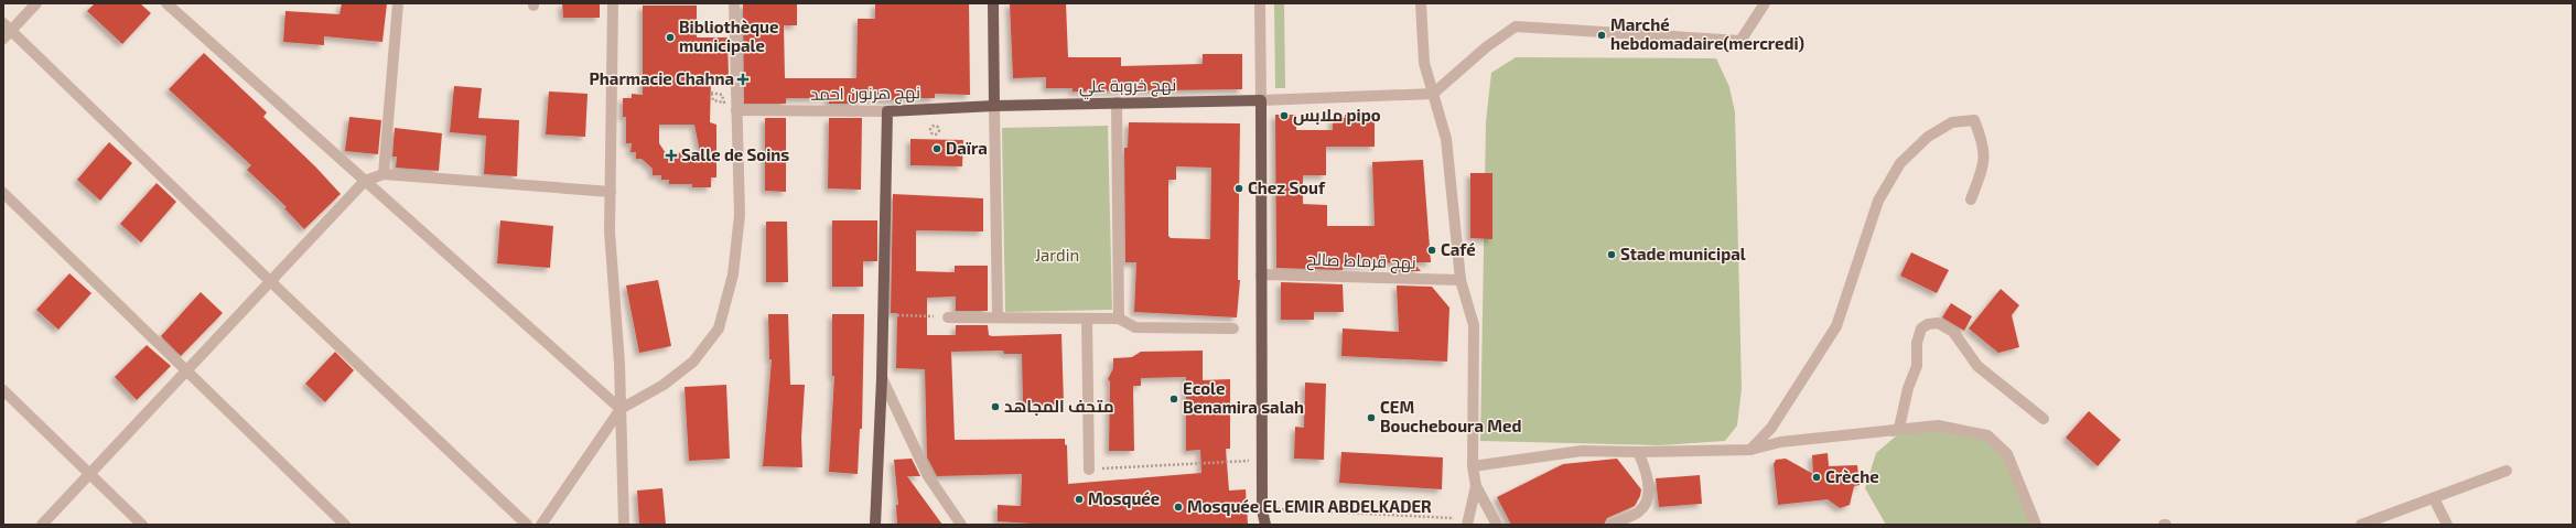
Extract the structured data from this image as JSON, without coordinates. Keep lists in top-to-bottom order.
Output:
{
  "streets": {
    "main road": ["نهج خروبة علي", "نهج هرنون احمد"],
    "street": ["نهج قرماط صالح"]
  },
  "crossings": [
    ["نهج خروبة علي", "نهج هرنون احمد"]
  ],
  "parks": ["Jardin"],
  "places": {
    "other": [
      "Marché hebdomadaire(mercredi)",
      "Bibliothèque municipale",
      "ملابس pipo",
      "Daïra",
      "Chez Souf",
      "Café",
      "Stade municipal",
      "Ecole Benamira salah",
      "متحف المجاهد",
      "CEM Boucheboura Med",
      "Crèche",
      "Mosquée",
      "Mosquée EL EMIR ABDELKADER"
    ],
    "health": ["Pharmacie Chahna", "Salle de Soins"]
  }
}
